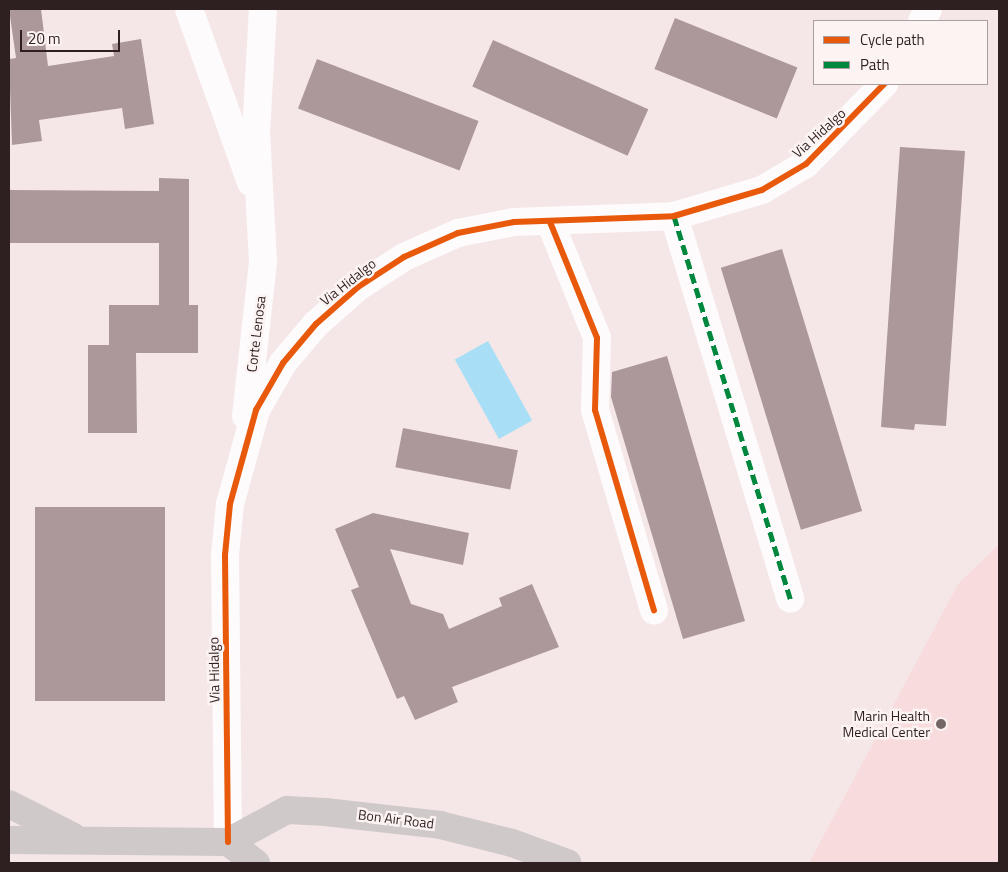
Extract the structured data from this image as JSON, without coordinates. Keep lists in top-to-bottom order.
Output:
{
  "streets": {
    "main road": ["Bon Air Road"],
    "street": ["Via Hidalgo", "Corte Lenosa"]
  },
  "crossings": [
    ["Via Hidalgo", "Corte Lenosa"],
    ["Via Hidalgo", "Bon Air Road"]
  ],
  "places": ["Marin Health Medical Center"],
  "legend": ["Cycle path", "Path"],
  "scale_bar": "20 m"
}
